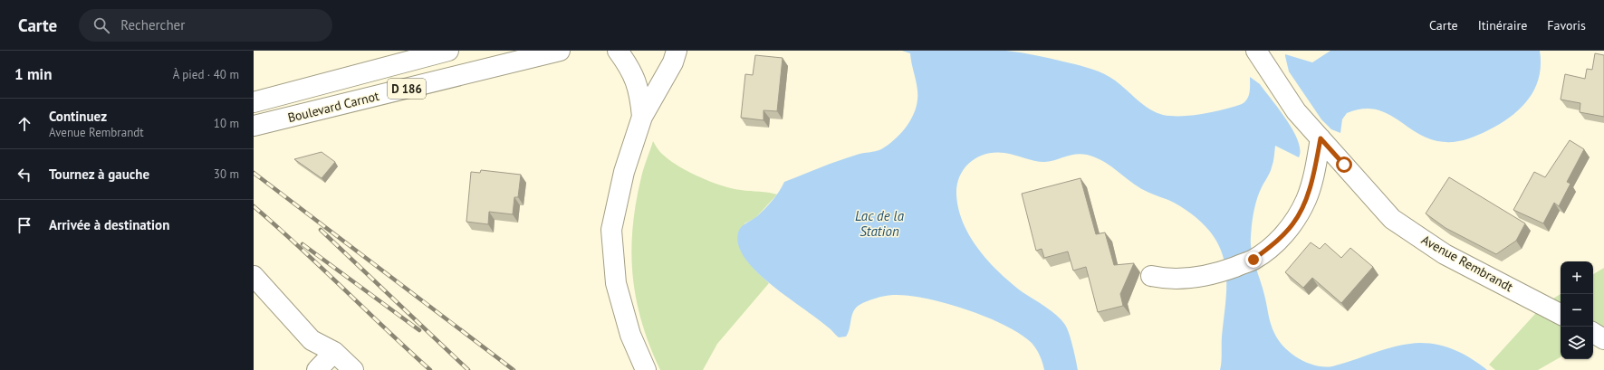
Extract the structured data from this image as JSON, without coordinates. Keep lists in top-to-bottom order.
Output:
{
  "streets": {
    "street": ["D 186", "Boulevard Carnot", "Avenue Rembrandt"]
  },
  "water": ["Lac de la Station"],
  "page": {
    "header": "Carte",
    "search": "Rechercher",
    "nav": ["Carte", "Itinéraire", "Favoris"],
    "heading": ["1 min", "À pied · 40 m"],
    "list": [
      ["Continuez", "Avenue Rembrandt", "10 m"],
      ["Tournez à gauche", "30 m"],
      "Arrivée à destination"
    ],
    "map_buttons": ["+", "−"]
  }
}
